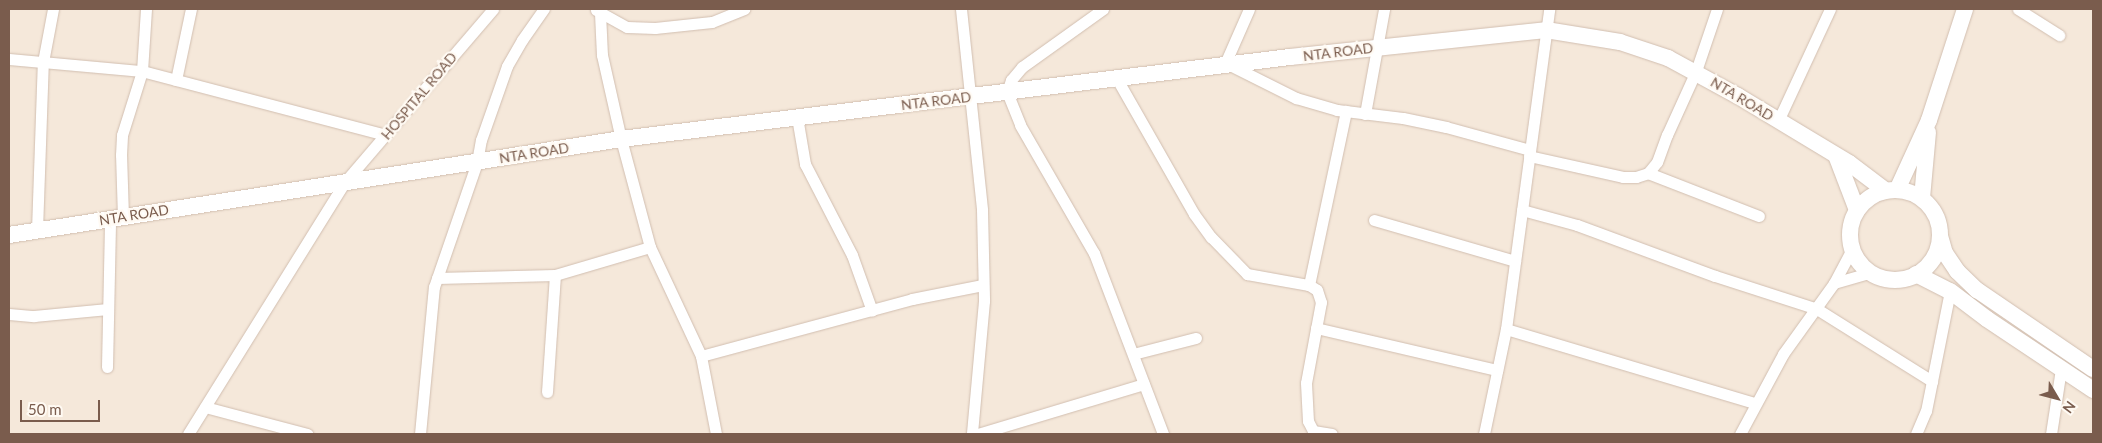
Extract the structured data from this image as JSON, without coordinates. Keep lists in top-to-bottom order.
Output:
{
  "streets": {
    "street": ["NTA ROAD", "HOSPITAL ROAD"]
  },
  "crossings": [
    ["NTA ROAD", "HOSPITAL ROAD"]
  ],
  "scale_bar": "50 m",
  "north": "bottom right"
}
